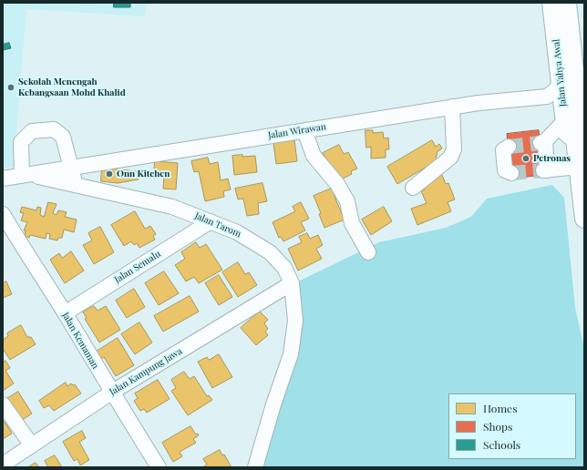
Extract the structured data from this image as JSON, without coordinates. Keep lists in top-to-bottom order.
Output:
{
  "streets": {
    "main road": ["Jalan Yahya Awal"],
    "street": [
      "Jalan Wirawan",
      "Jalan Tarom",
      "Jalan Semalu",
      "Jalan Kemaman",
      "Jalan Kampung Jawa"
    ]
  },
  "crossings": [
    ["Jalan Wirawan", "Jalan Tarom"],
    ["Jalan Tarom", "Jalan Semalu"],
    ["Jalan Tarom", "Jalan Kampung Jawa"],
    ["Jalan Semalu", "Jalan Kemaman"],
    ["Jalan Kemaman", "Jalan Kampung Jawa"]
  ],
  "places": ["Sekolah Menengah Kebangsaan Mohd Khalid", "Petronas", "Onn Kitchen"],
  "legend": ["Homes", "Shops", "Schools"]
}
